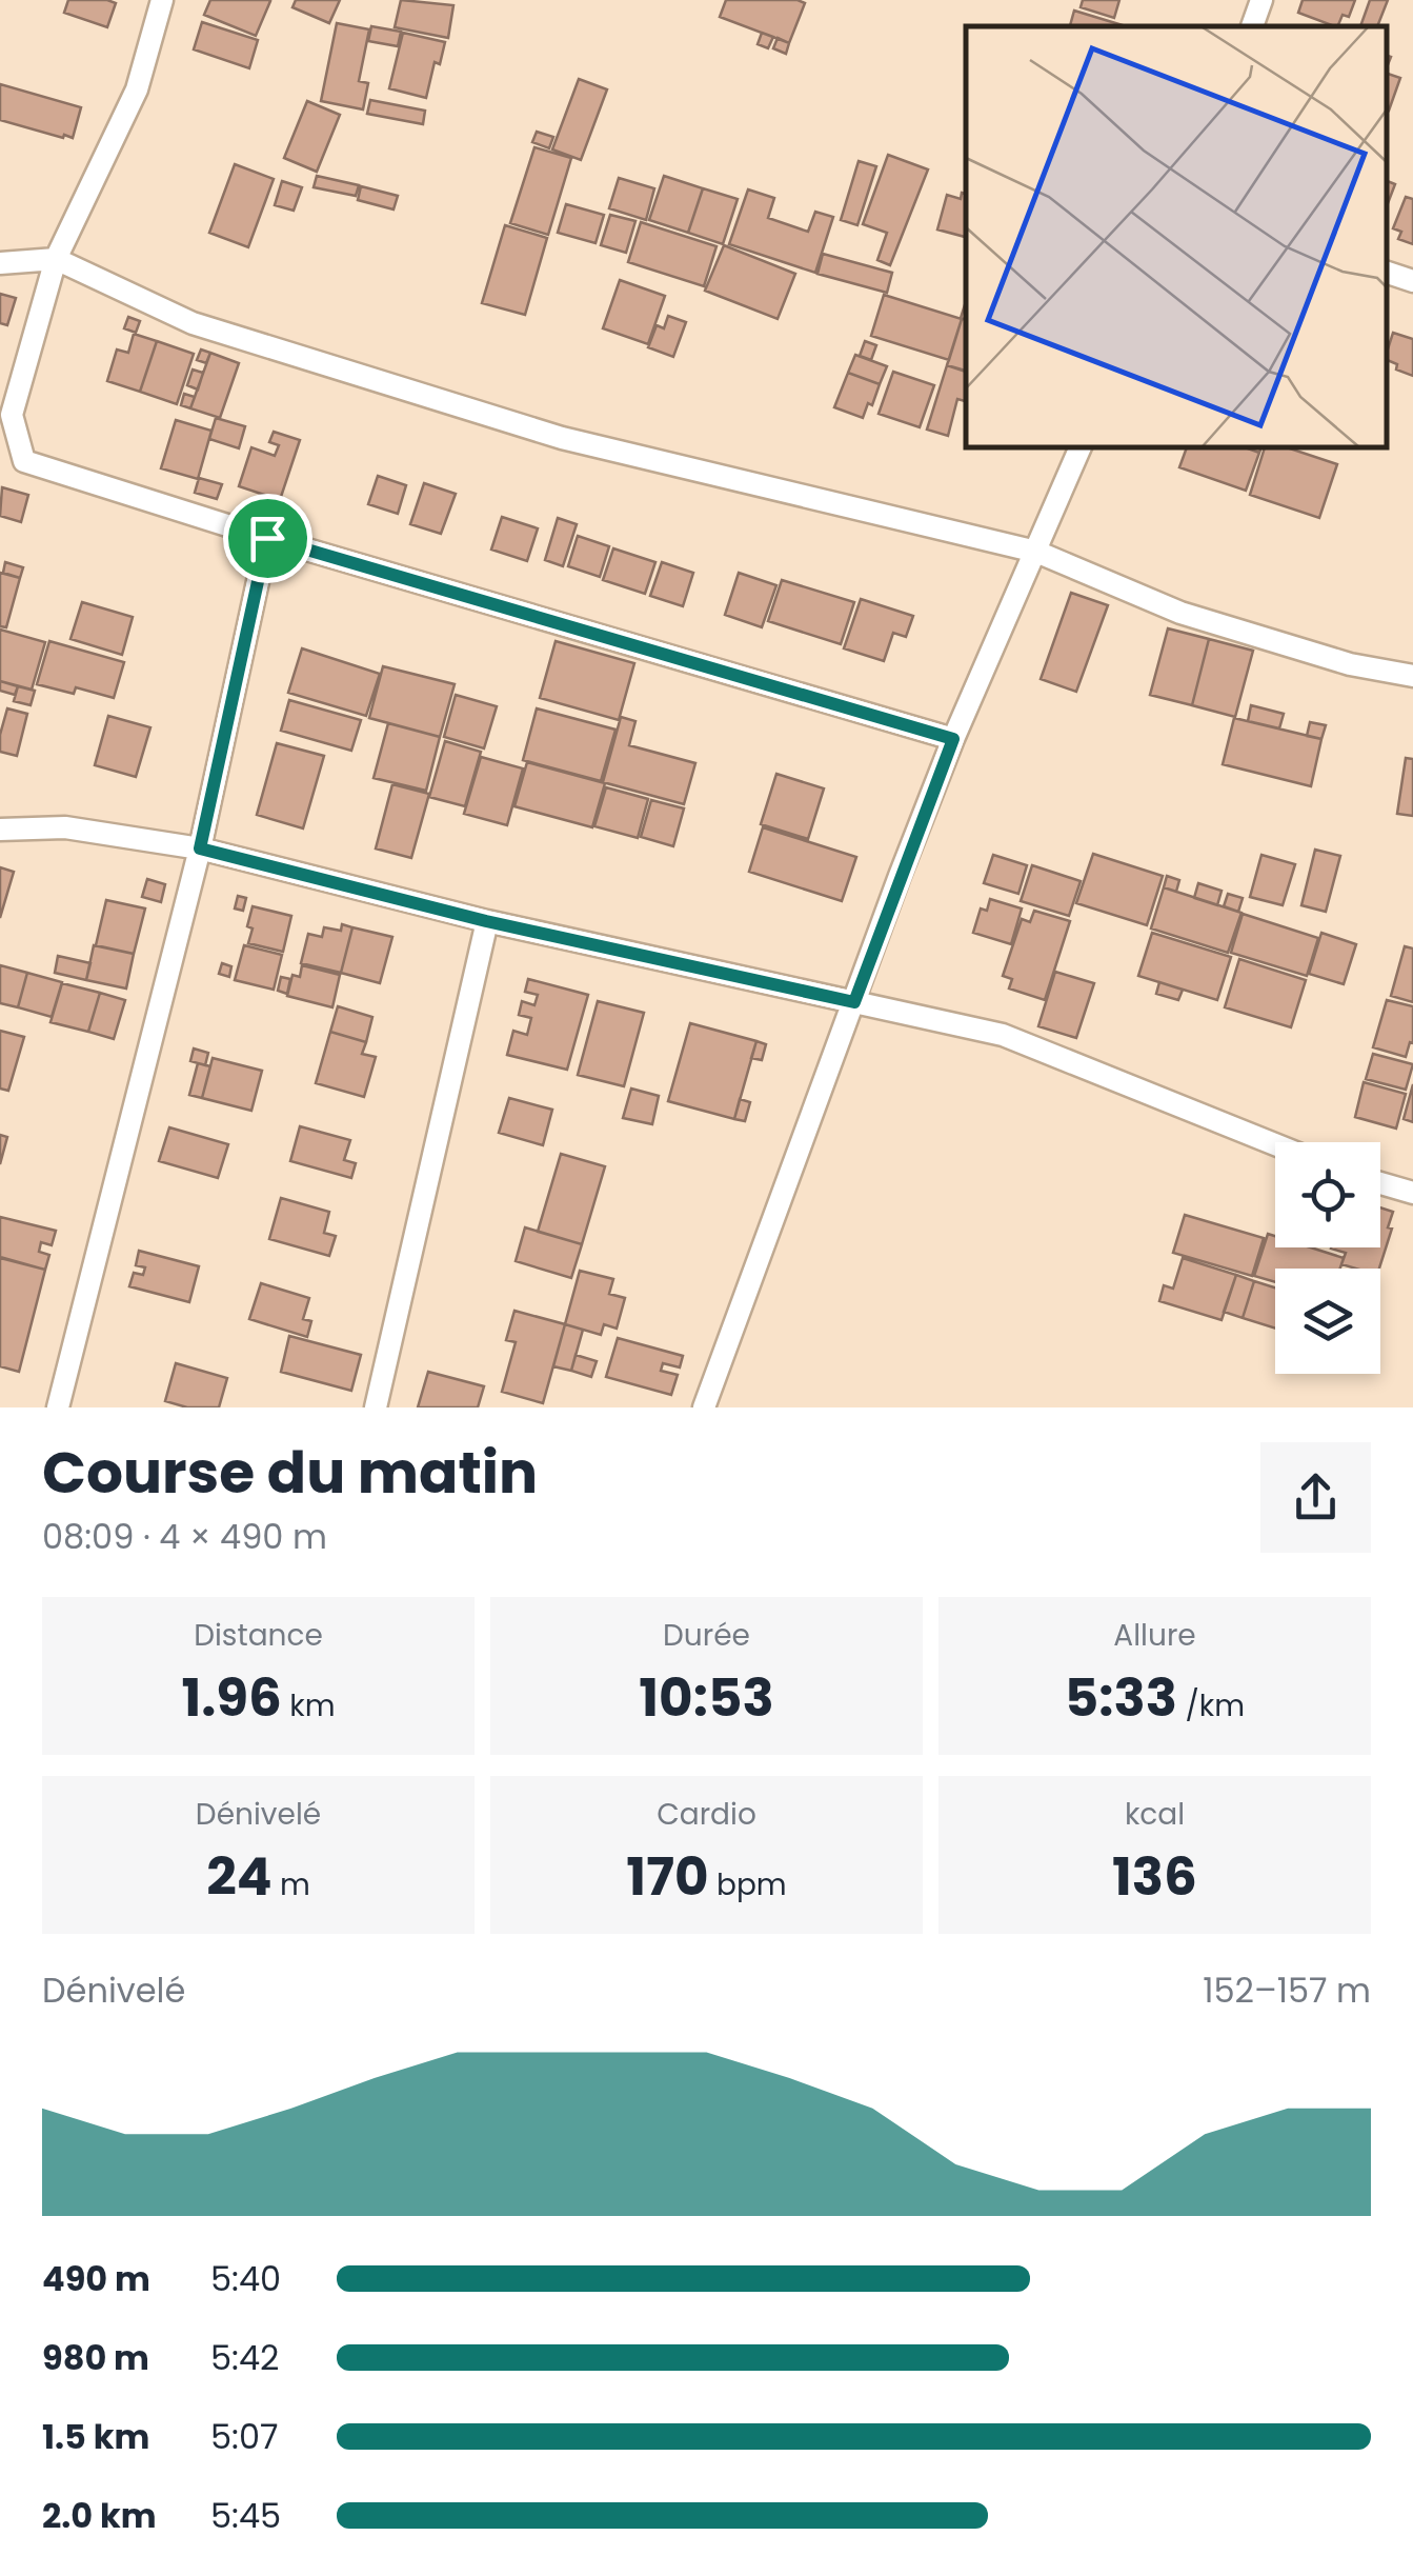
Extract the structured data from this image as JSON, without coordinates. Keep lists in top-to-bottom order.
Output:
{
  "page": {
    "heading": ["Course du matin", "08:09 · 4 × 490 m"],
    "stats": [
      ["Distance", "1.96 km"],
      ["Durée", "10:53"],
      ["Allure", "5:33 /km"],
      ["Dénivelé", "24 m"],
      ["Cardio", "170 bpm"],
      ["kcal", "136"]
    ],
    "chart": ["Dénivelé", "152–157 m"],
    "list": [
      {
        "name": "490 m",
        "note": "5:40"
      },
      {
        "name": "980 m",
        "note": "5:42"
      },
      {
        "name": "1.5 km",
        "note": "5:07"
      },
      {
        "name": "2.0 km",
        "note": "5:45"
      }
    ]
  }
}
